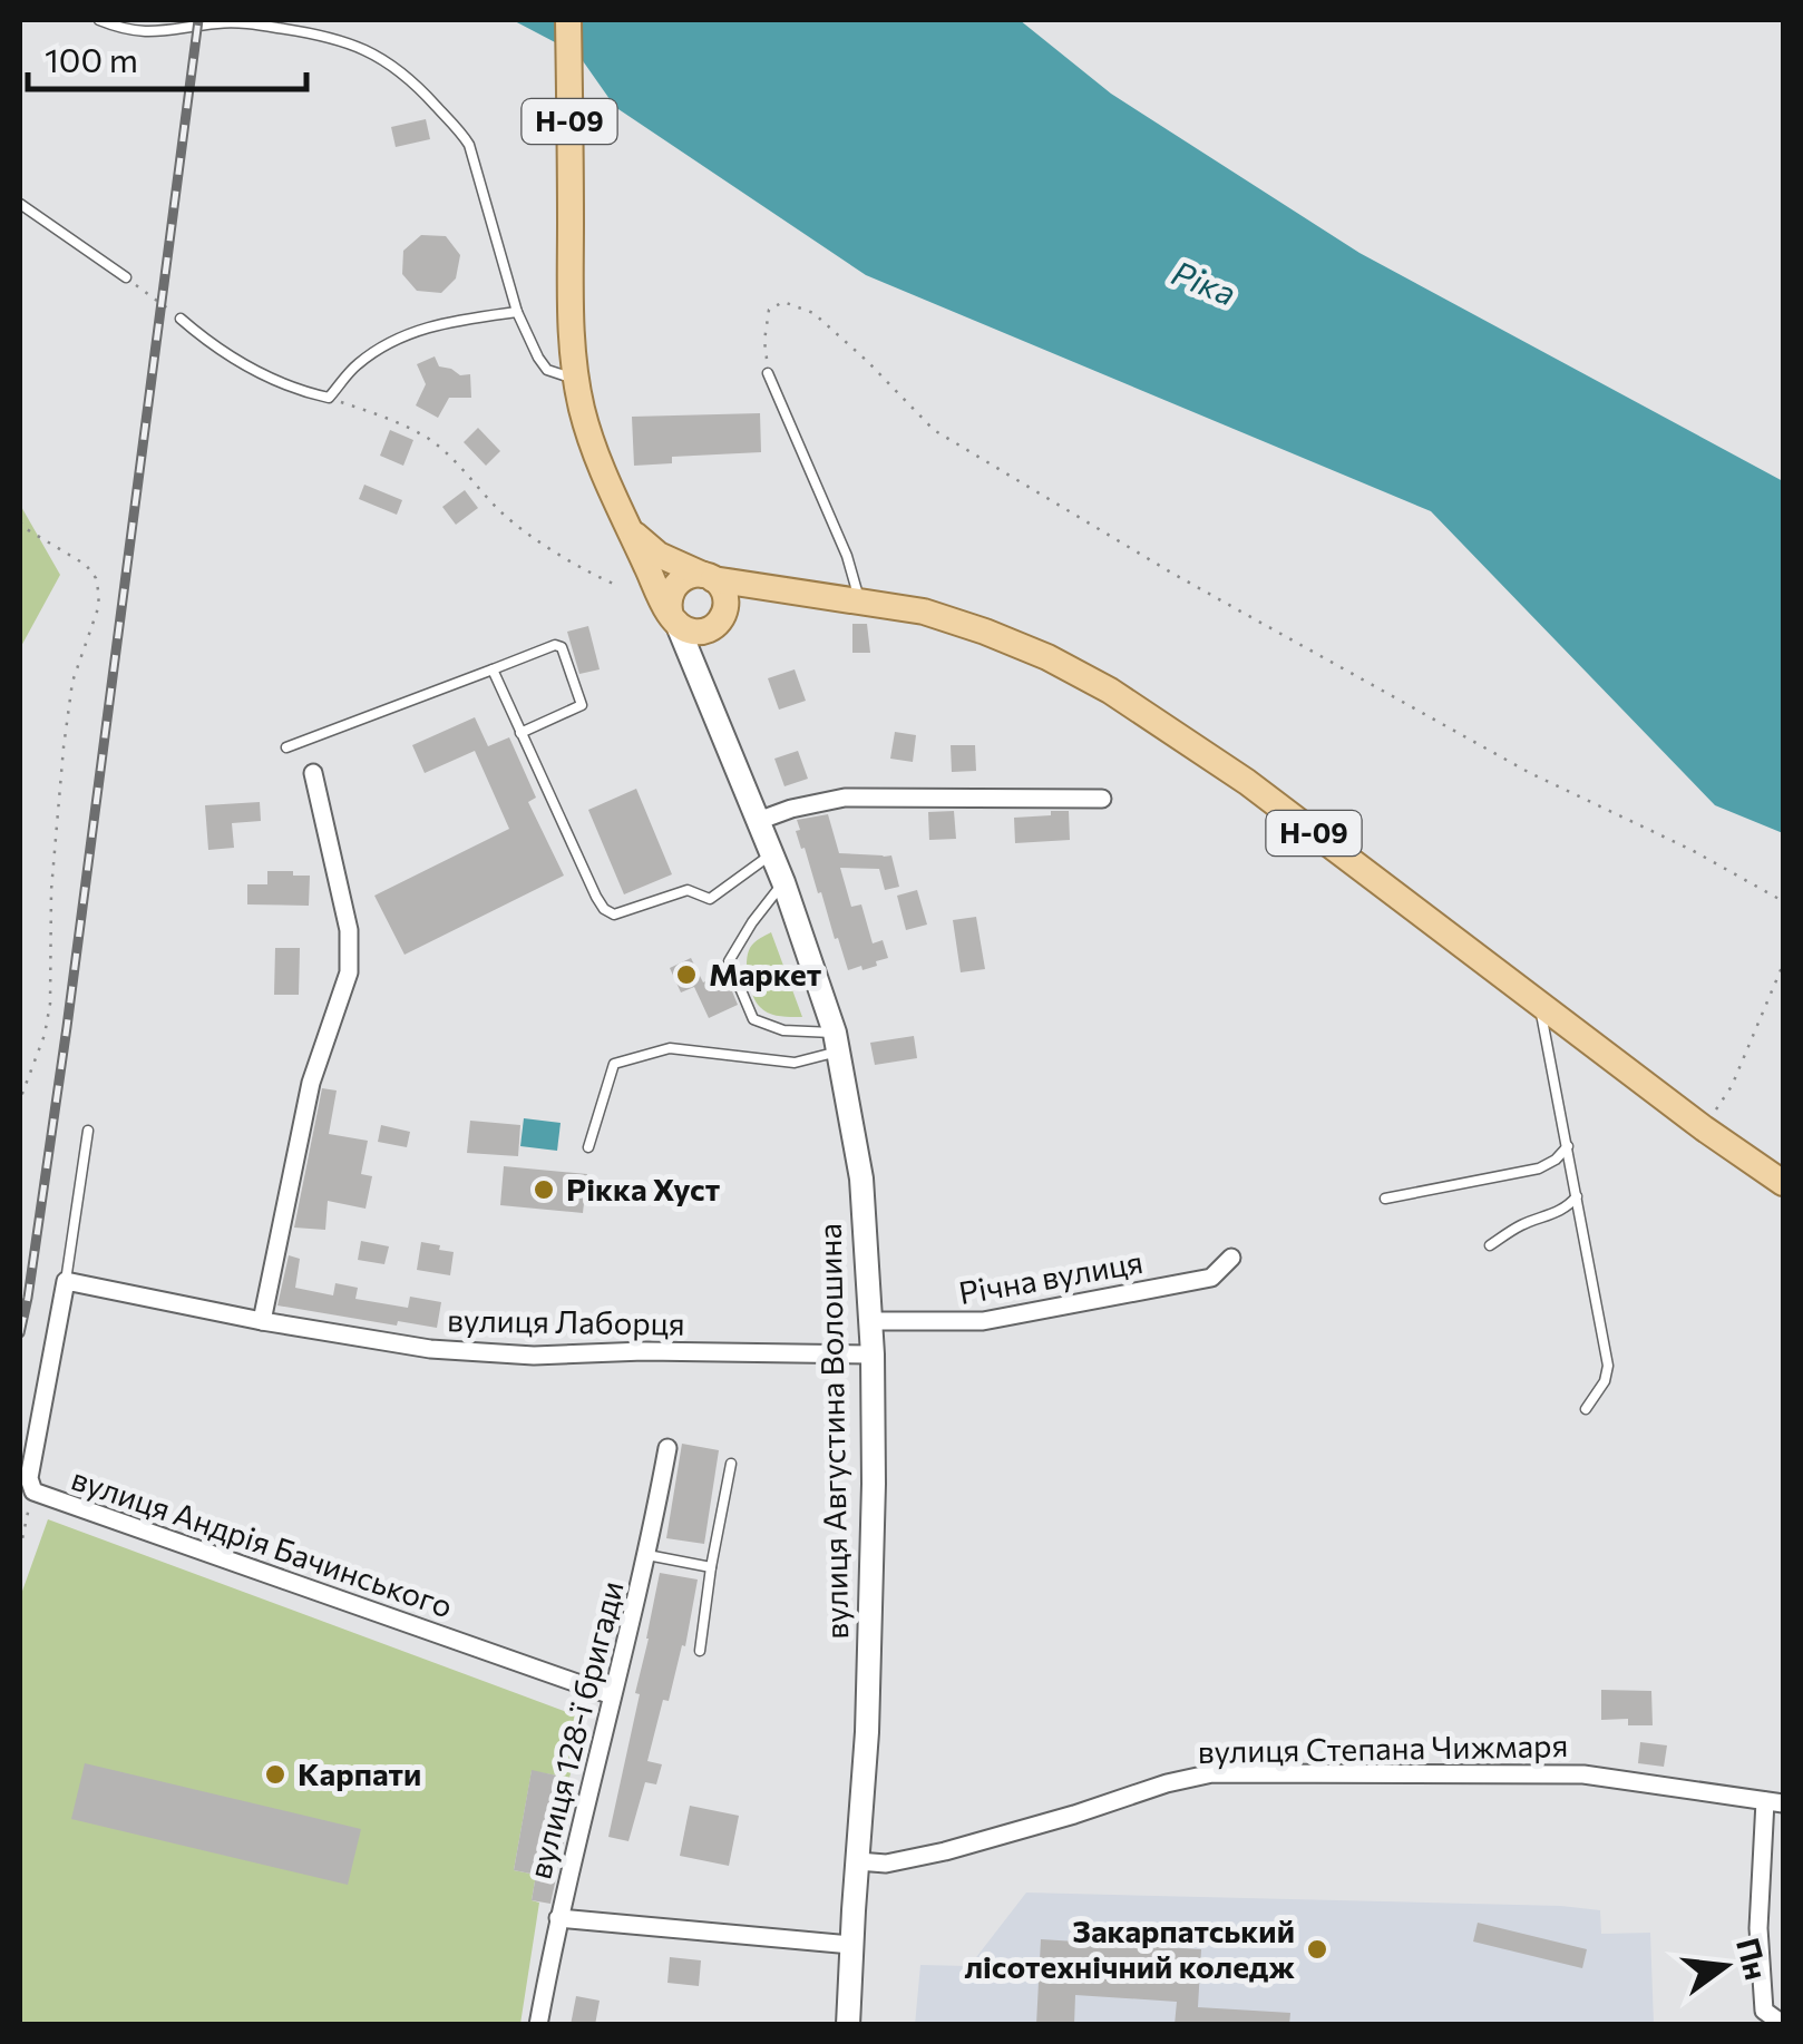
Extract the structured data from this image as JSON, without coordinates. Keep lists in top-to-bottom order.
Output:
{
  "streets": {
    "main road": ["Н-09", "вулиця Августина Волошина"],
    "street": [
      "Річна вулиця",
      "вулиця Лаборця",
      "вулиця Андрія Бачинського",
      "вулиця 128-ї бригади",
      "вулиця Степана Чижмаря"
    ]
  },
  "crossings": [
    ["Н-09", "вулиця Августина Волошина"],
    ["Річна вулиця", "вулиця Августина Волошина"],
    ["вулиця Лаборця", "вулиця Августина Волошина"],
    ["вулиця Лаборця", "вулиця Андрія Бачинського"],
    ["вулиця Августина Волошина", "вулиця Степана Чижмаря"],
    ["вулиця Андрія Бачинського", "вулиця 128-ї бригади"]
  ],
  "water": ["Ріка"],
  "places": [
    "Маркет",
    "Рікка Хуст",
    "Карпати",
    "Закарпатський лісотехнічний коледж"
  ],
  "scale_bar": "100 m",
  "north": "right"
}
